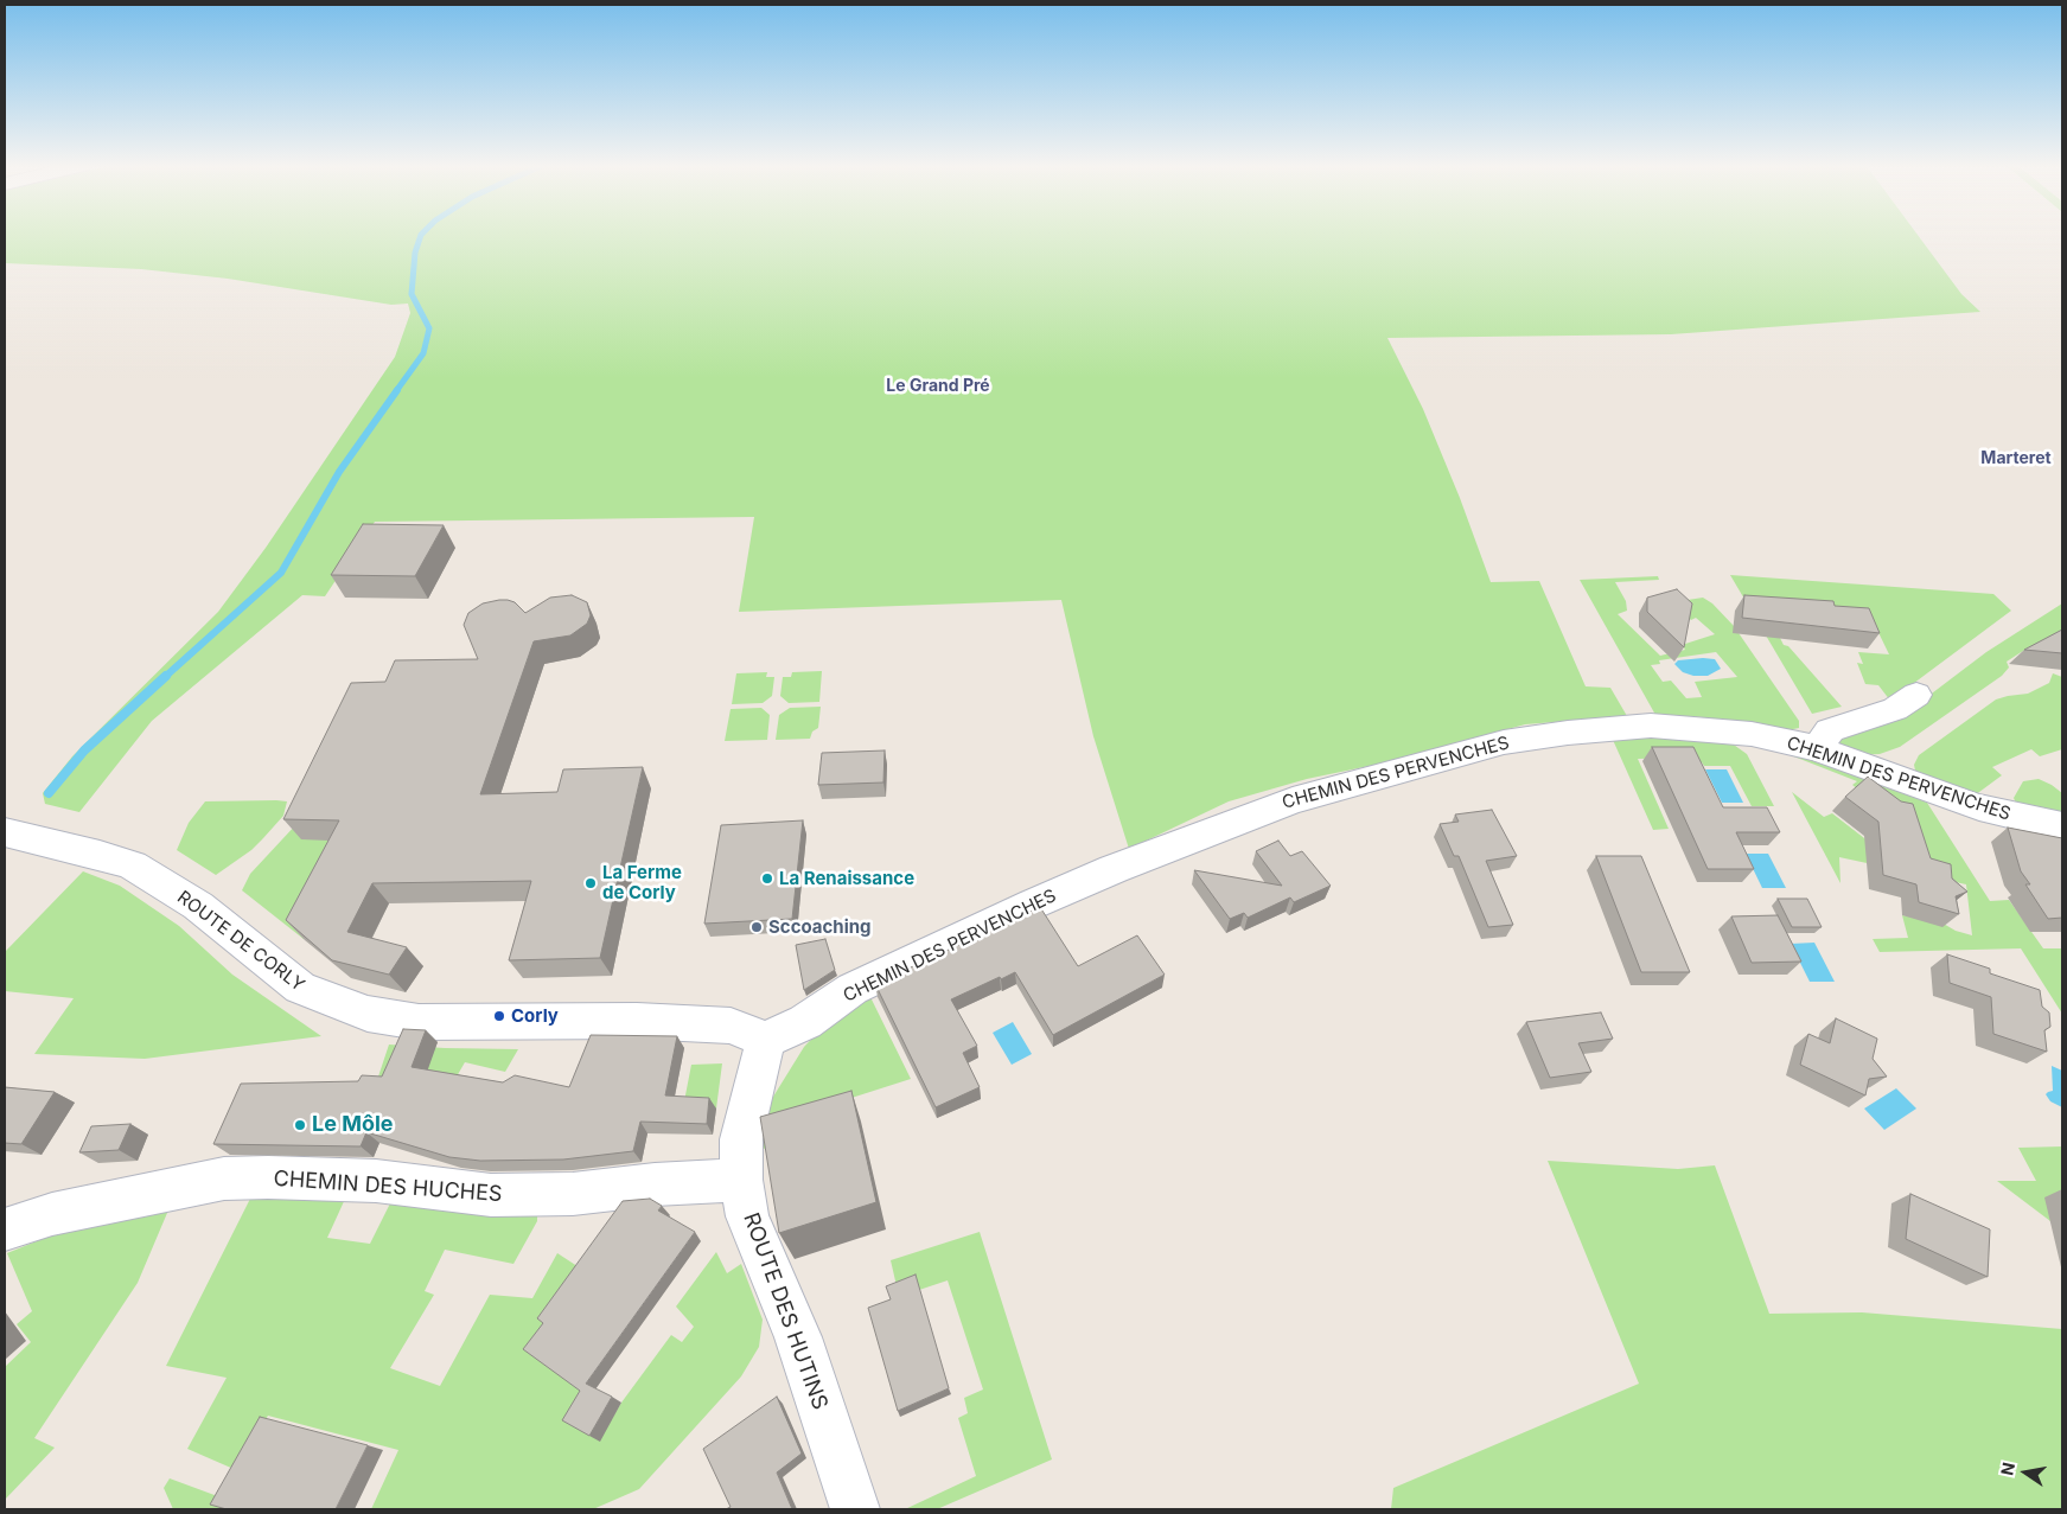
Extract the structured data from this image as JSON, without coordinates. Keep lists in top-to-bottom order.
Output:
{
  "streets": {
    "street": [
      "CHEMIN DES PERVENCHES",
      "ROUTE DE CORLY",
      "CHEMIN DES HUCHES",
      "ROUTE DES HUTINS"
    ]
  },
  "crossings": [
    ["CHEMIN DES PERVENCHES", "ROUTE DE CORLY"],
    ["CHEMIN DES PERVENCHES", "ROUTE DES HUTINS"],
    ["ROUTE DE CORLY", "ROUTE DES HUTINS"],
    ["CHEMIN DES HUCHES", "ROUTE DES HUTINS"]
  ],
  "districts": ["Le Grand Pré", "Marteret"],
  "places": [
    "La Renaissance",
    "La Ferme de Corly",
    "Sccoaching",
    "Corly",
    "Le Môle"
  ],
  "north": "left"
}
